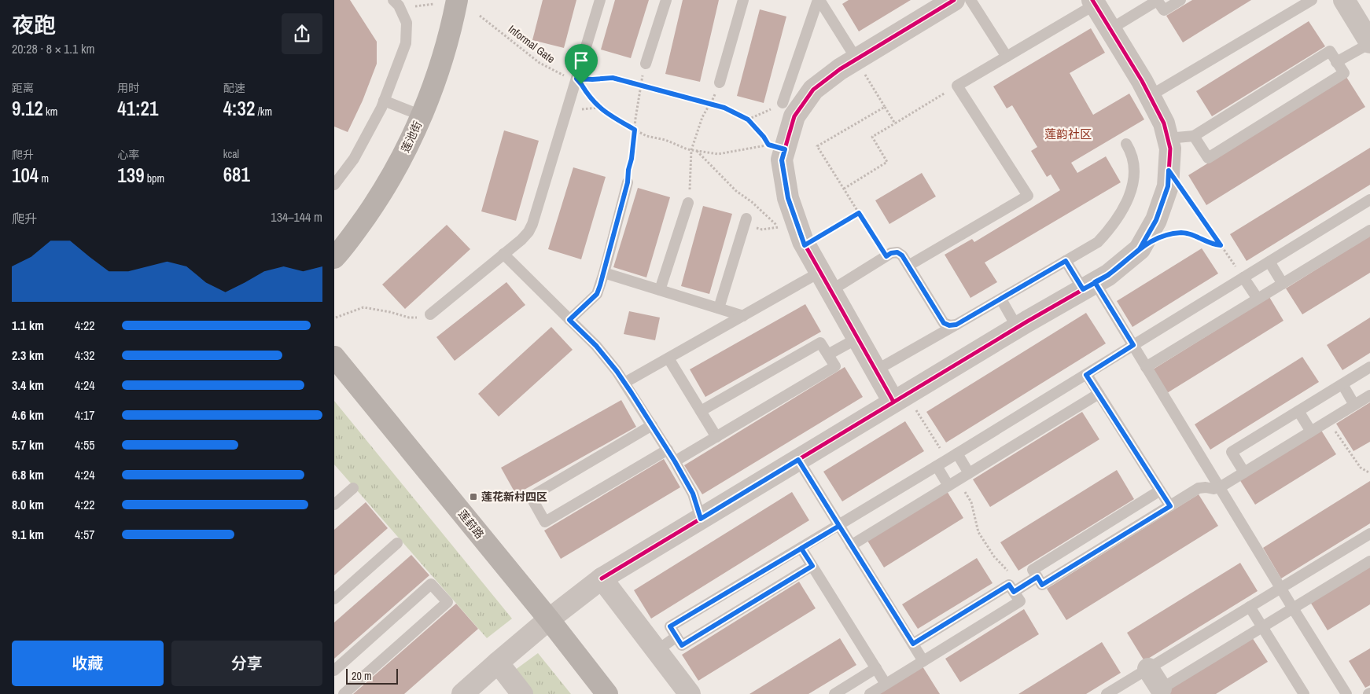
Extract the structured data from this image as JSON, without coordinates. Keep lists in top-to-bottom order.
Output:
{
  "streets": {
    "main road": ["莲池街", "莲葑路"],
    "path": ["Informal Gate"]
  },
  "districts": ["莲韵社区"],
  "places": {
    "transit": ["莲花新村四区"]
  },
  "scale_bar": "20 m",
  "page": {
    "heading": ["夜跑", "20:28 · 8 × 1.1 km"],
    "stats": [
      ["距离", "9.12 km"],
      ["用时", "41:21"],
      ["配速", "4:32 /km"],
      ["爬升", "104 m"],
      ["心率", "139 bpm"],
      ["kcal", "681"]
    ],
    "chart": ["爬升", "134–144 m"],
    "list": [
      {
        "name": "1.1 km",
        "note": "4:22"
      },
      {
        "name": "2.3 km",
        "note": "4:32"
      },
      {
        "name": "3.4 km",
        "note": "4:24"
      },
      {
        "name": "4.6 km",
        "note": "4:17"
      },
      {
        "name": "5.7 km",
        "note": "4:55"
      },
      {
        "name": "6.8 km",
        "note": "4:24"
      },
      {
        "name": "8.0 km",
        "note": "4:22"
      },
      {
        "name": "9.1 km",
        "note": "4:57"
      }
    ],
    "buttons": ["收藏", "分享"],
    "scale": "20 m"
  }
}
